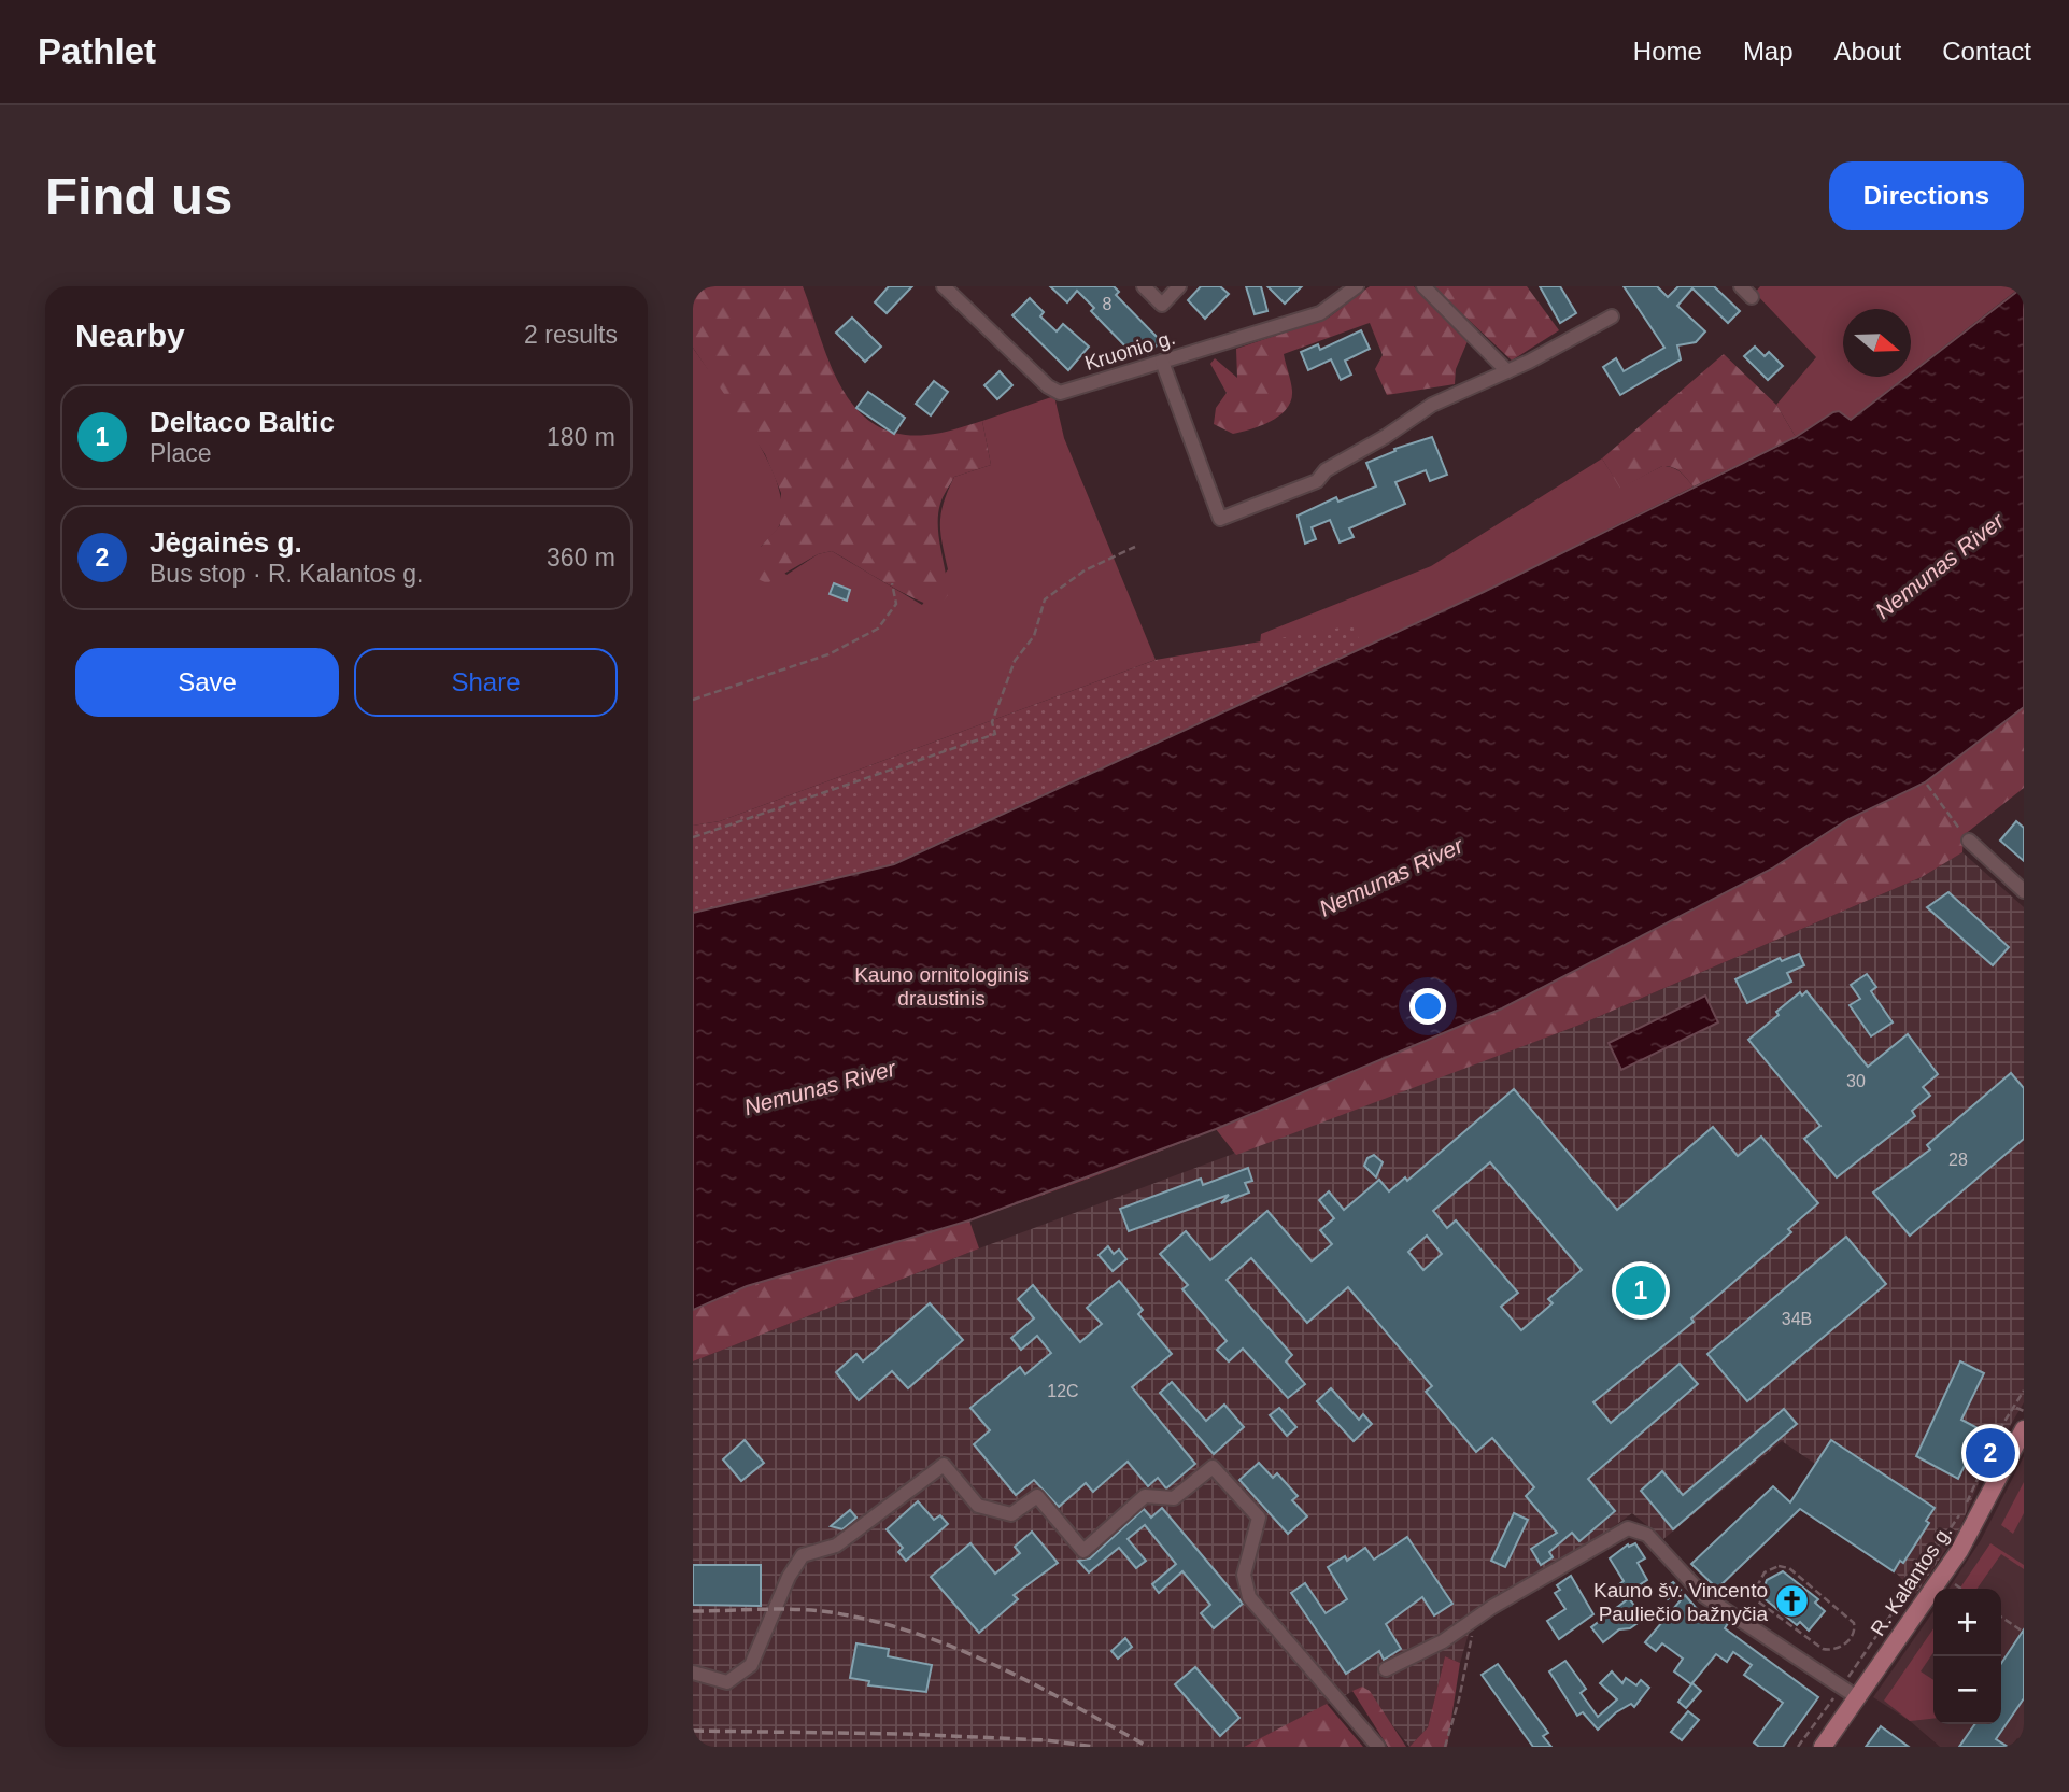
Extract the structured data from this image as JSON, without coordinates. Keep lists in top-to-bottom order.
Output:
{
  "streets": {
    "main road": ["R. Kalantos g."],
    "street": ["Kruonio g."]
  },
  "water": ["Nemunas River"],
  "parks": ["Kauno ornitologinis draustinis"],
  "places": {
    "church": ["Kauno šv. Vincento Pauliečio bažnyčia"]
  },
  "house_numbers": [
    "8",
    "30",
    "28",
    "34B",
    "12C"
  ],
  "north": "right",
  "page": {
    "header": "Pathlet",
    "nav": [
      "Home",
      "Map",
      "About",
      "Contact"
    ],
    "buttons": [
      "Directions",
      ["Save", "Share"]
    ],
    "title": "Find us",
    "heading": ["Nearby", "2 results"],
    "list": [
      {
        "mark": "1",
        "name": "Deltaco Baltic",
        "note": "Place",
        "value": "180 m"
      },
      {
        "mark": "2",
        "name": "Jėgainės g.",
        "note": "Bus stop · R. Kalantos g.",
        "value": "360 m"
      }
    ],
    "pins": ["1", "2"],
    "map_buttons": ["+", "−"]
  }
}
